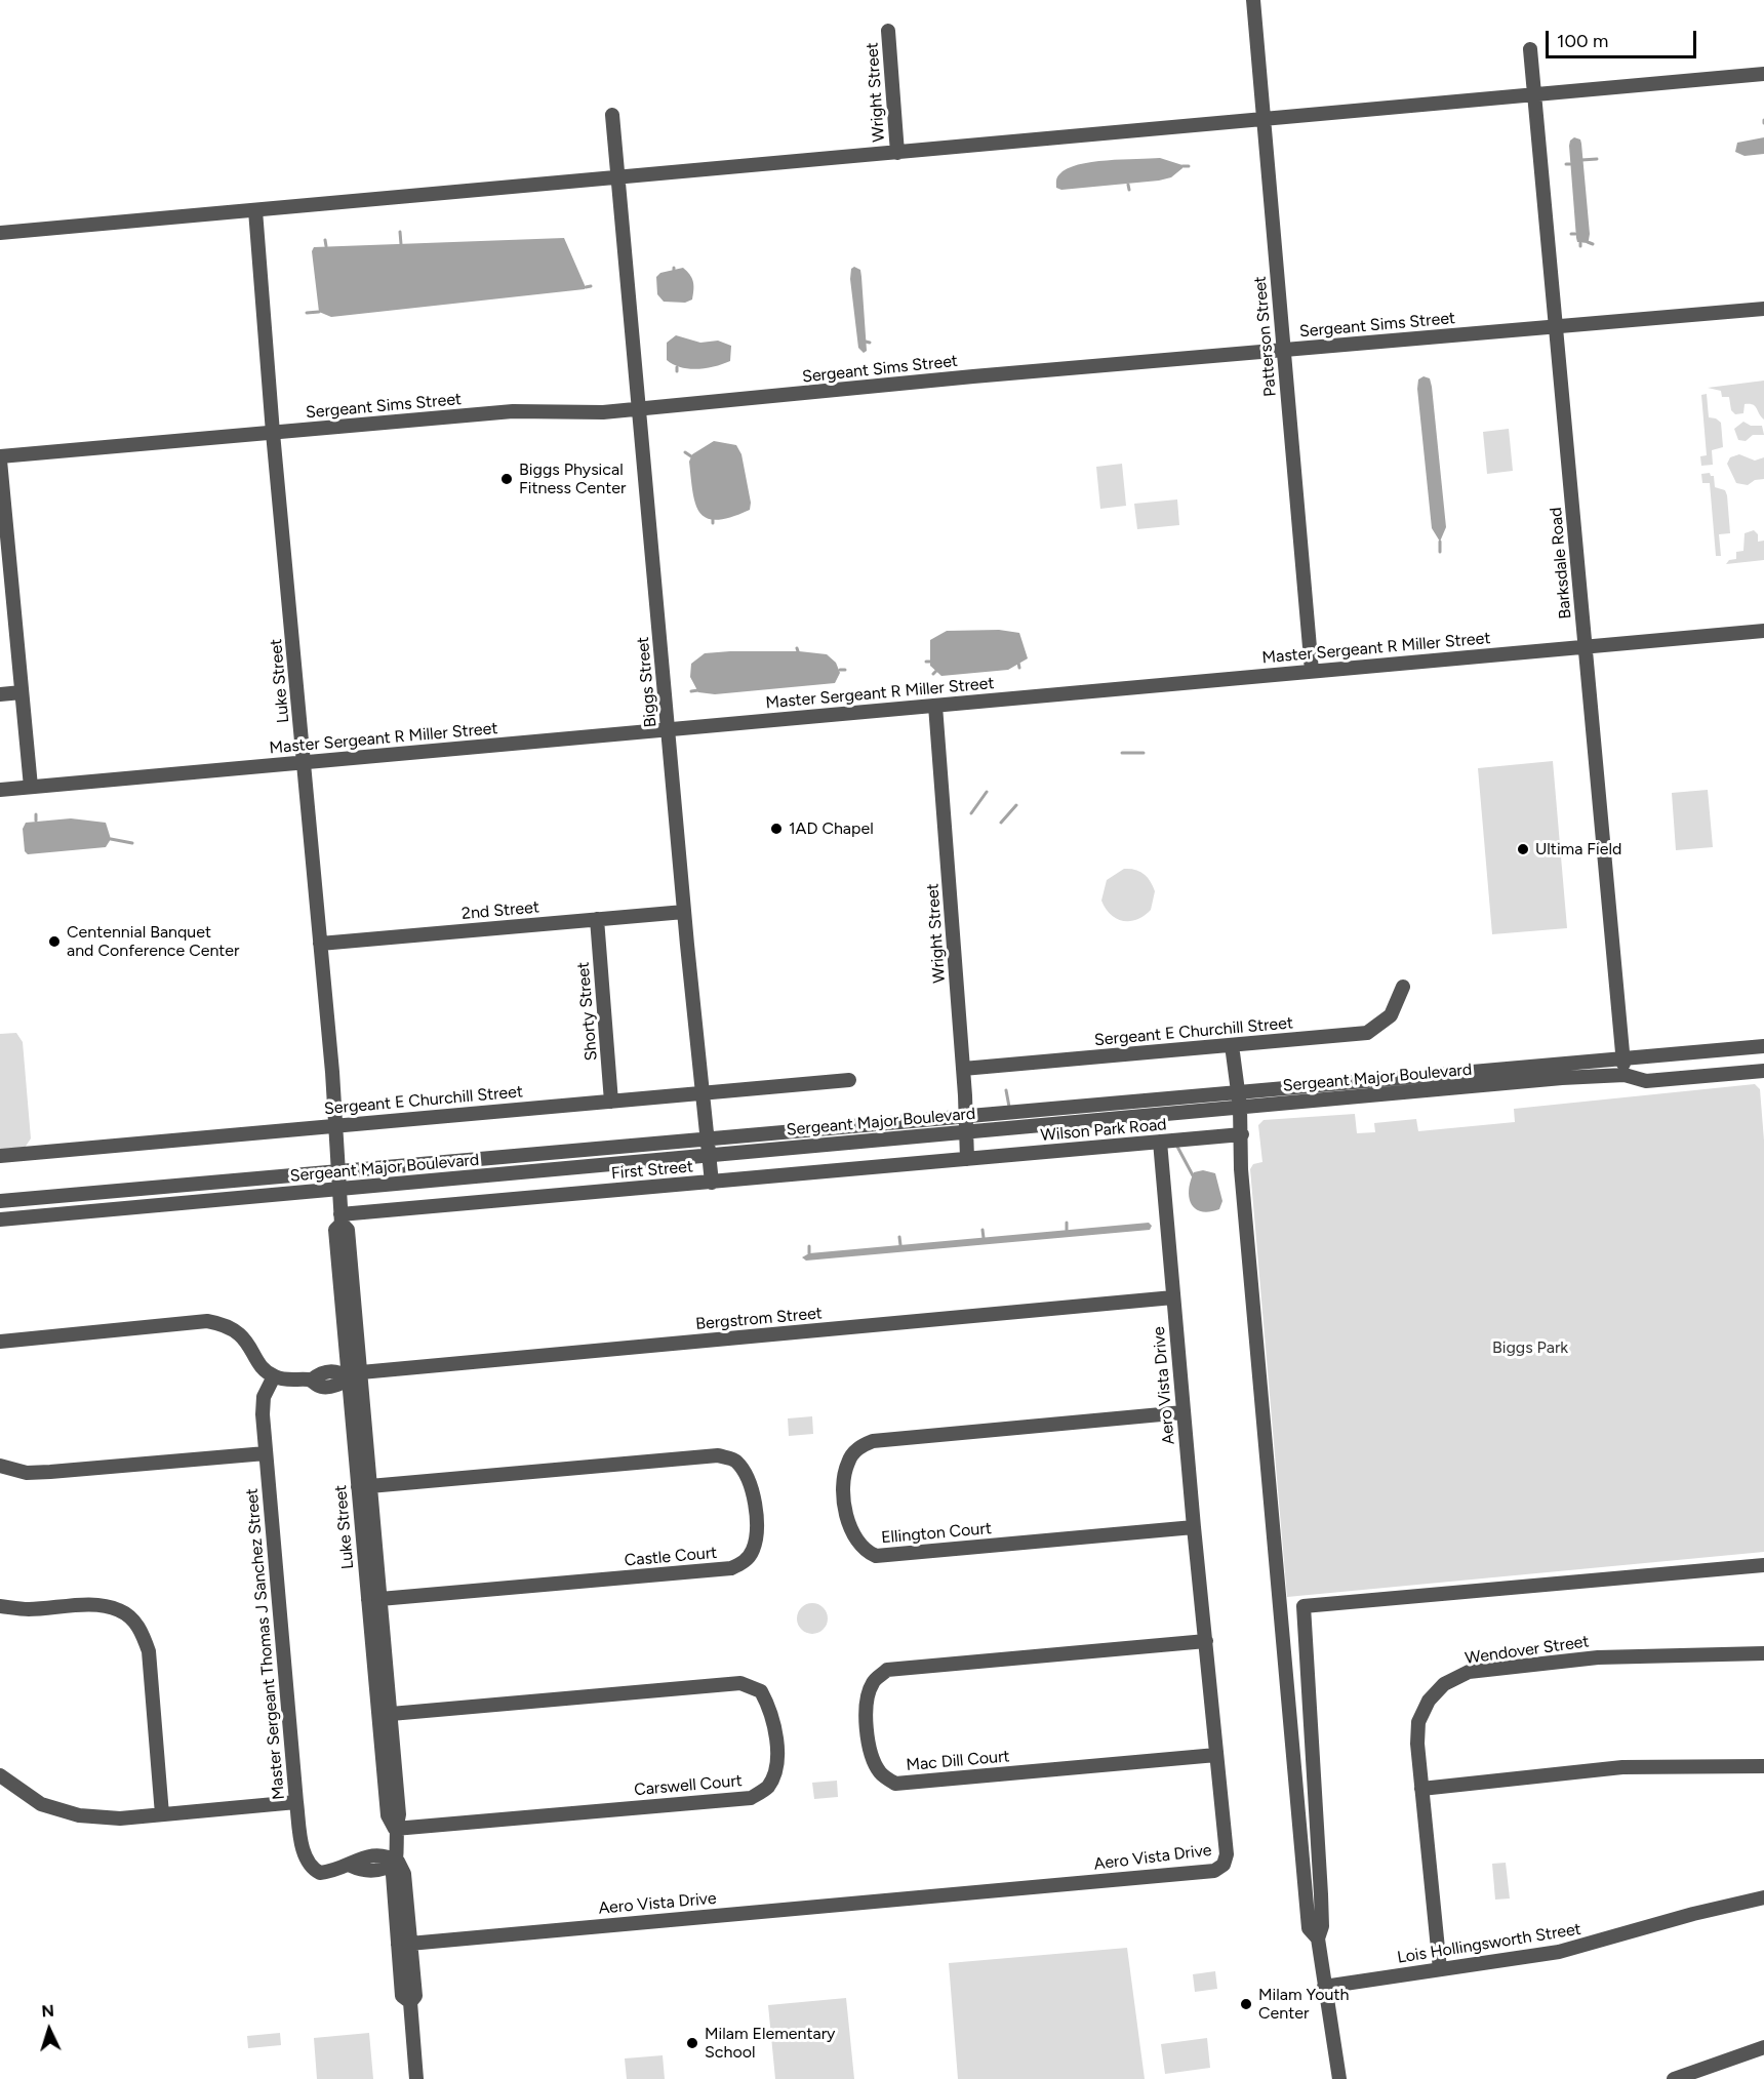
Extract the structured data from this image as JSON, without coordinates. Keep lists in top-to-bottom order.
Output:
{
  "streets": {
    "street": [
      "Wright Street",
      "Sergeant Sims Street",
      "Patterson Street",
      "Barksdale Road",
      "Master Sergeant R Miller Street",
      "Luke Street",
      "Biggs Street",
      "2nd Street",
      "Shorty Street",
      "Sergeant E Churchill Street",
      "Sergeant Major Boulevard",
      "Wilson Park Road",
      "First Street",
      "Bergstrom Street",
      "Aero Vista Drive",
      "Ellington Court",
      "Castle Court",
      "Master Sergeant Thomas J Sanchez Street",
      "Wendover Street",
      "Mac Dill Court",
      "Carswell Court",
      "Lois Hollingsworth Street"
    ]
  },
  "crossings": [
    ["Wright Street", "Master Sergeant R Miller Street"],
    ["Wright Street", "Sergeant E Churchill Street"],
    ["Wright Street", "Sergeant Major Boulevard"],
    ["Wright Street", "Wilson Park Road"],
    ["Wright Street", "First Street"],
    ["Sergeant Sims Street", "Patterson Street"],
    ["Sergeant Sims Street", "Barksdale Road"],
    ["Sergeant Sims Street", "Luke Street"],
    ["Sergeant Sims Street", "Biggs Street"],
    ["Patterson Street", "Master Sergeant R Miller Street"],
    ["Barksdale Road", "Master Sergeant R Miller Street"],
    ["Barksdale Road", "Sergeant Major Boulevard"],
    ["Master Sergeant R Miller Street", "Luke Street"],
    ["Master Sergeant R Miller Street", "Biggs Street"],
    ["Luke Street", "2nd Street"],
    ["Luke Street", "Sergeant E Churchill Street"],
    ["Luke Street", "Sergeant Major Boulevard"],
    ["Luke Street", "First Street"],
    ["Luke Street", "Bergstrom Street"],
    ["Luke Street", "Aero Vista Drive"],
    ["Luke Street", "Castle Court"],
    ["Luke Street", "Master Sergeant Thomas J Sanchez Street"],
    ["Luke Street", "Carswell Court"],
    ["Biggs Street", "2nd Street"],
    ["Biggs Street", "Sergeant E Churchill Street"],
    ["Biggs Street", "Sergeant Major Boulevard"],
    ["Biggs Street", "First Street"],
    ["2nd Street", "Shorty Street"],
    ["Shorty Street", "Sergeant E Churchill Street"],
    ["Wilson Park Road", "First Street"],
    ["Wilson Park Road", "Aero Vista Drive"],
    ["Bergstrom Street", "Aero Vista Drive"],
    ["Bergstrom Street", "Master Sergeant Thomas J Sanchez Street"],
    ["Aero Vista Drive", "Ellington Court"],
    ["Aero Vista Drive", "Mac Dill Court"],
    ["Wendover Street", "Lois Hollingsworth Street"]
  ],
  "parks": ["Biggs Park"],
  "places": [
    "Biggs Physical Fitness Center",
    "1AD Chapel",
    "Ultima Field",
    "Centennial Banquet and Conference Center",
    "Milam Youth Center",
    "Milam Elementary School"
  ],
  "scale_bar": "100 m",
  "north": "top"
}
